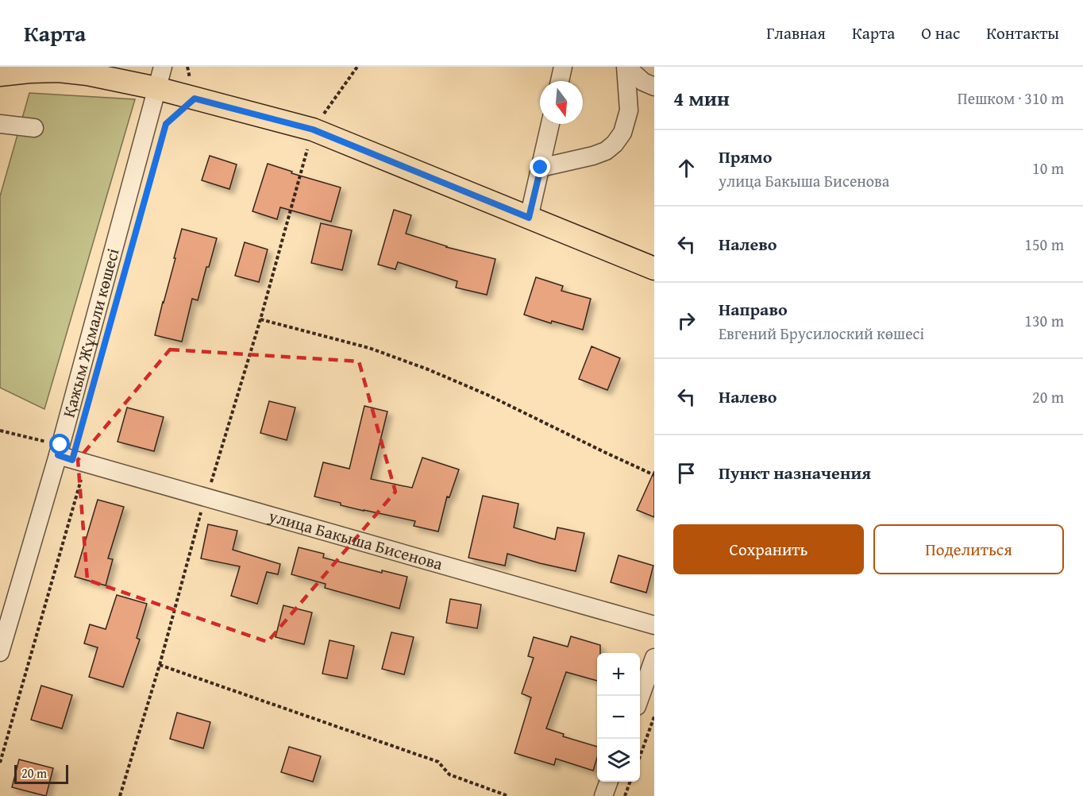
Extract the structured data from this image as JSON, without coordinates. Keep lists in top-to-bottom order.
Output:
{
  "streets": {
    "street": ["Қажым Жұмали көшесі", "улица Бакыша Бисенова"]
  },
  "crossings": [
    ["Қажым Жұмали көшесі", "улица Бакыша Бисенова"]
  ],
  "scale_bar": "20 m",
  "north": "bottom",
  "page": {
    "header": "Карта",
    "nav": [
      "Главная",
      "Карта",
      "О нас",
      "Контакты"
    ],
    "heading": ["4 мин", "Пешком · 310 m"],
    "list": [
      ["Прямо", "улица Бакыша Бисенова", "10 m"],
      ["Налево", "150 m"],
      ["Направо", "Евгений Брусилоский көшесі", "130 m"],
      ["Налево", "20 m"],
      "Пункт назначения"
    ],
    "buttons": ["Сохранить", "Поделиться"],
    "map_buttons": ["+", "−"],
    "scale": "20 m"
  }
}
